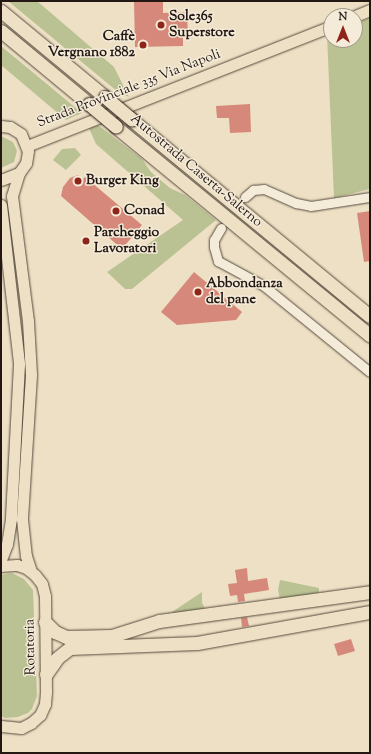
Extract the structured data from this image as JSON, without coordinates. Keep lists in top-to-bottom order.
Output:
{
  "streets": {
    "highway": ["Autostrada Caserta-Salerno"],
    "main road": ["Strada Provinciale 335 Via Napoli", "Rotatoria"]
  },
  "crossings": [
    ["Strada Provinciale 335 Via Napoli", "Rotatoria"]
  ],
  "places": [
    "Sole365 Superstore",
    "Caffè Vergnano 1882",
    "Burger King",
    "Conad",
    "Parcheggio Lavoratori",
    "Abbondanza del pane"
  ],
  "north": "top"
}
